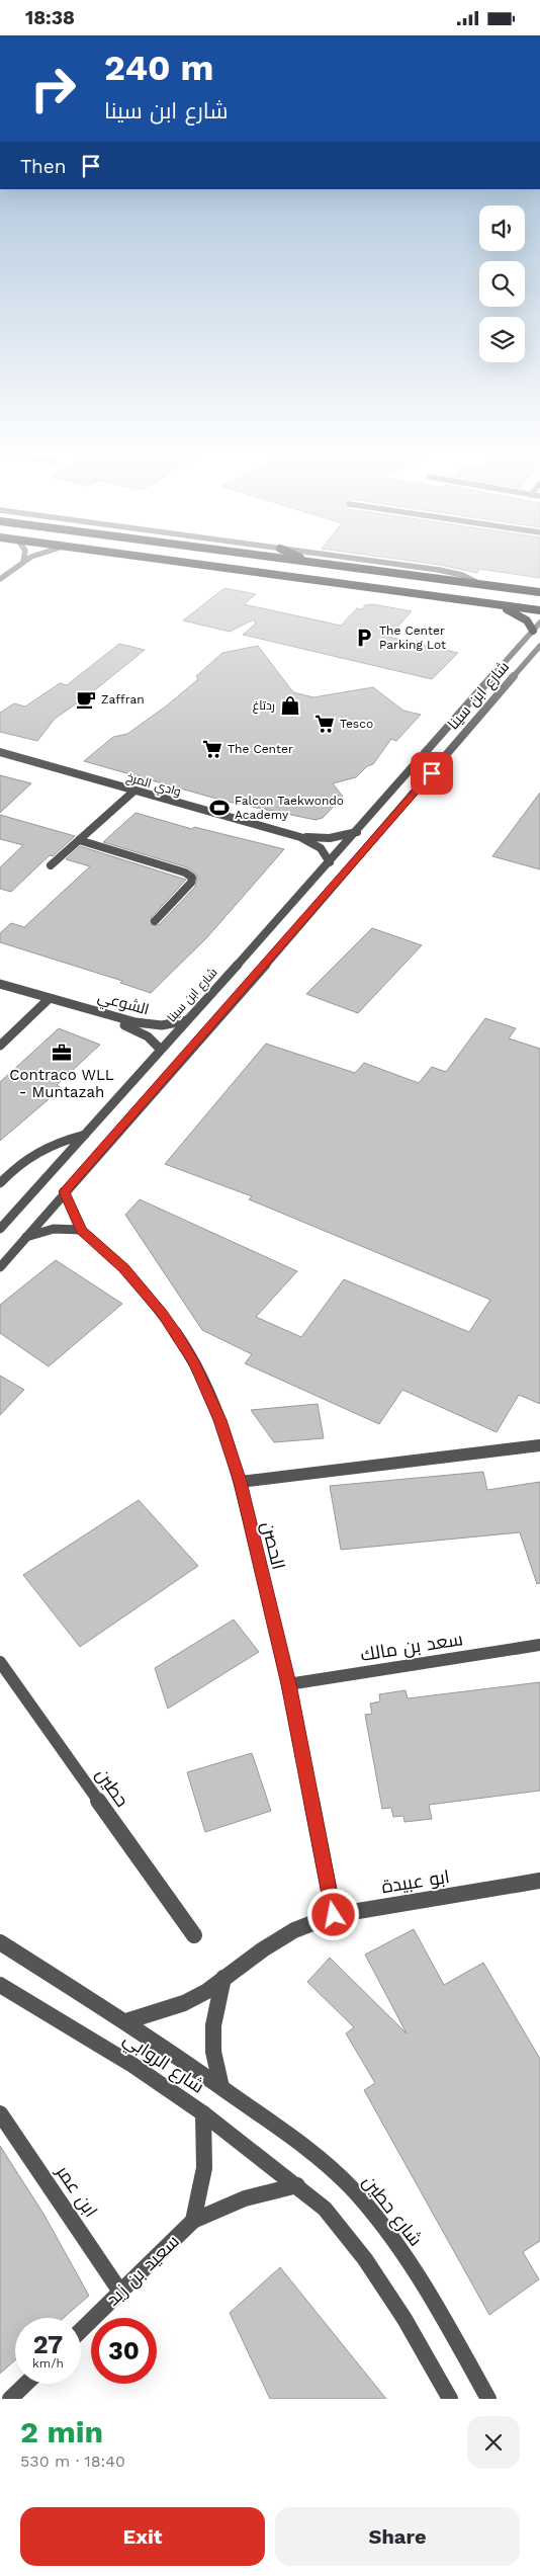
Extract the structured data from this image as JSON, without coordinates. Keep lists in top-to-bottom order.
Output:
{
  "streets": {
    "street": [
      "شارع ابن سينا",
      "وادي المرخ",
      "الشوعي",
      "الحصن",
      "سعد بن مالك",
      "حطين",
      "ابو عبيدة",
      "شارع الروابي",
      "ابن عمر",
      "شارع حطين",
      "سعيد بن زيد"
    ]
  },
  "crossings": [
    ["شارع ابن سينا", "وادي المرخ"],
    ["شارع ابن سينا", "الشوعي"],
    ["شارع ابن سينا", "الحصن"],
    ["الحصن", "سعد بن مالك"],
    ["الحصن", "ابو عبيدة"],
    ["ابو عبيدة", "شارع الروابي"],
    ["شارع الروابي", "شارع حطين"],
    ["شارع الروابي", "سعيد بن زيد"],
    ["ابن عمر", "سعيد بن زيد"]
  ],
  "places": {
    "parking": ["The Center Parking Lot"],
    "cafe": ["Zaffran"],
    "shop": ["ردتاغ"],
    "supermarket": ["Tesco", "The Center"],
    "sports": ["Falcon Taekwondo Academy"],
    "office": ["Contraco WLL - Muntazah"]
  },
  "page": {
    "status": "18:38",
    "turn": ["240 m", "شارع ابن سينا"],
    "then": "Then",
    "speed": "27 km/h",
    "limit": "30",
    "heading": ["2 min", "530 m · 18:40"],
    "buttons": ["Exit", "Share"]
  }
}
